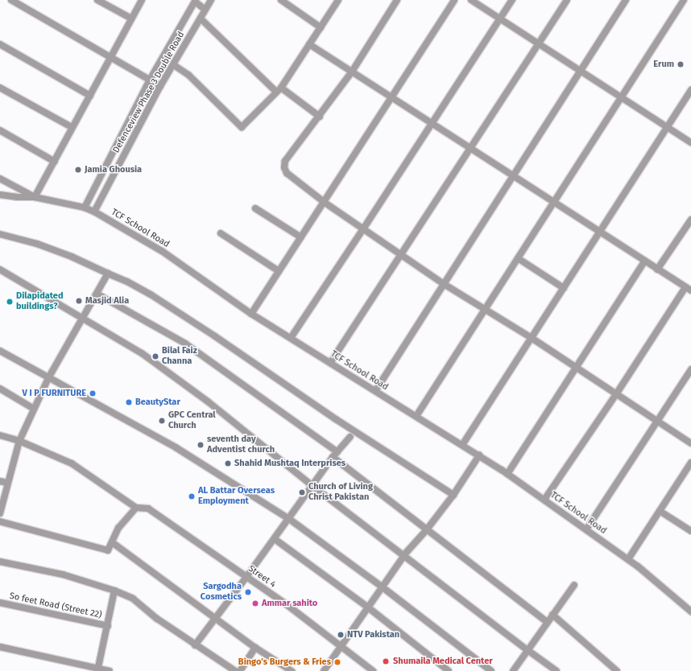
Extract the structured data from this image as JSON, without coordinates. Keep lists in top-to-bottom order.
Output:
{
  "streets": {
    "street": [
      "Defenceview Phase 3 Double Road",
      "TCF School Road",
      "Street 4",
      "So feet Road (Street 22)"
    ]
  },
  "crossings": [
    ["Defenceview Phase 3 Double Road", "TCF School Road"]
  ],
  "places": [
    "Erum",
    "Jamia Ghousia",
    "Masjid Alia",
    "Dilapidated buildings?",
    "Bilal Faiz Channa",
    "V I P FURNITURE",
    "BeautyStar",
    "GPC Central Church",
    "seventh day Adventist church",
    "Shahid Mushtaq Interprises",
    "Church of Living Christ Pakistan",
    "AL Battar Overseas Employment",
    "Sargodha Cosmetics",
    "Ammar sahito",
    "NTV Pakistan",
    "Shumaila Medical Center",
    "Bingo’s Burgers & Fries"
  ]
}
